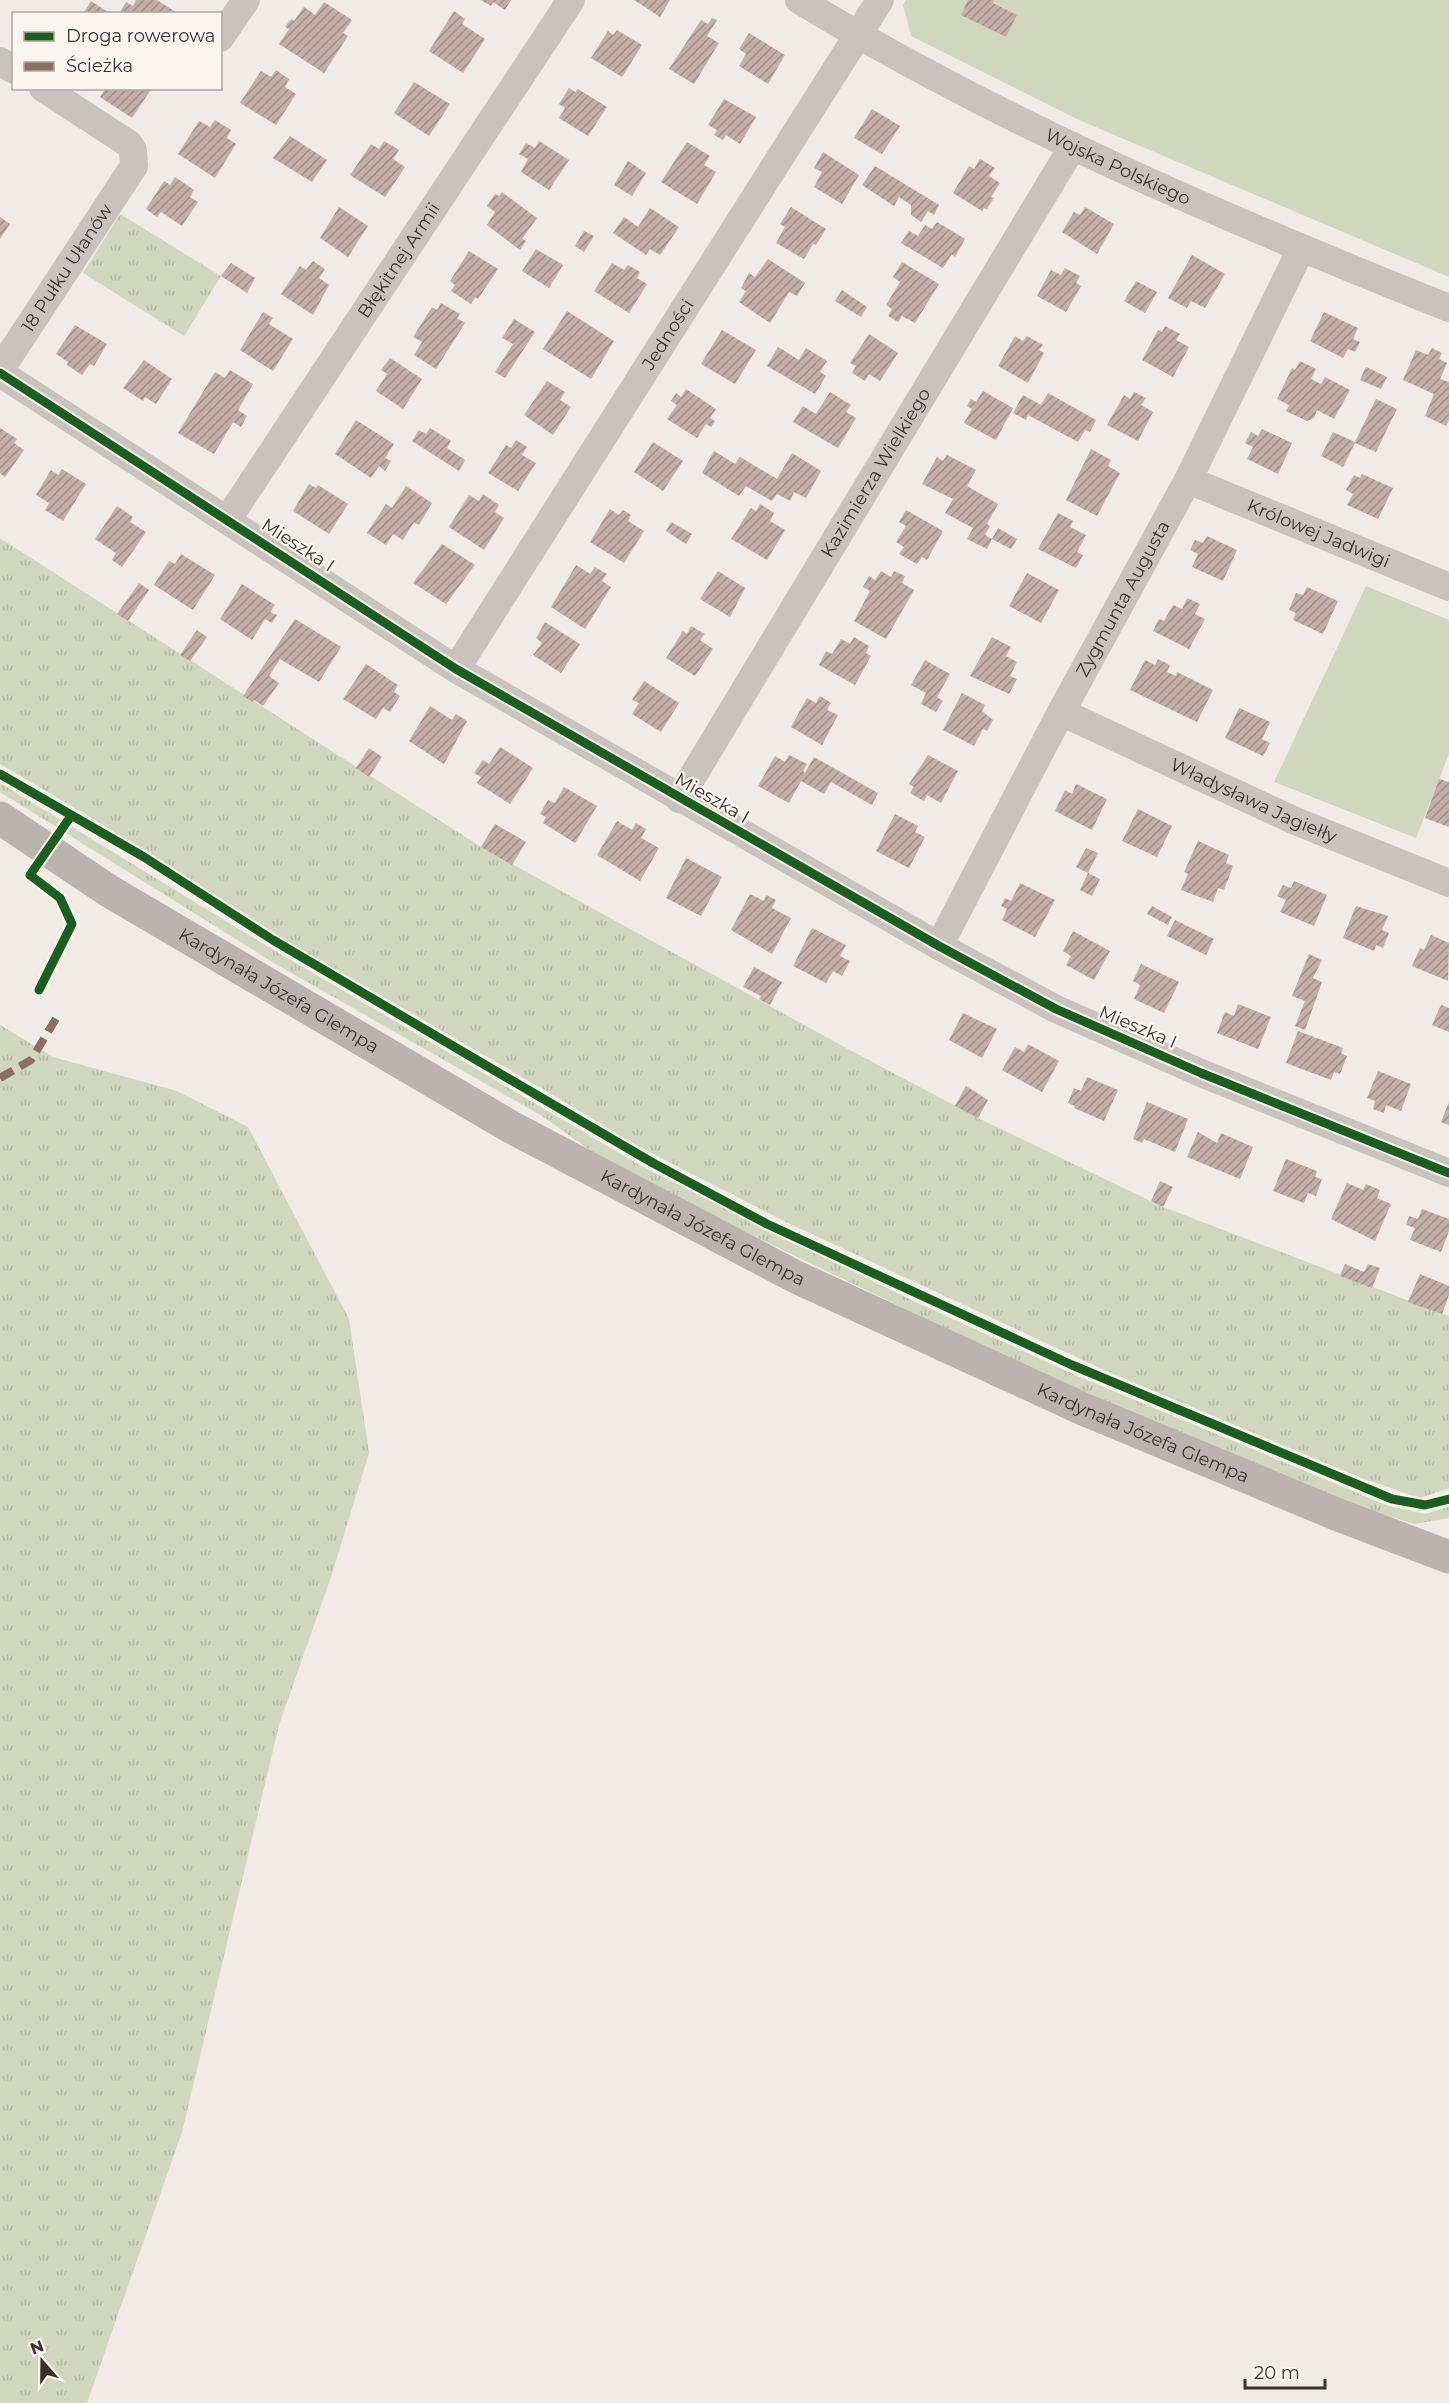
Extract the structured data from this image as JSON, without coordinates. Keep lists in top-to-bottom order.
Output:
{
  "streets": {
    "main road": ["Kardynała Józefa Glempa"],
    "street": [
      "Wojska Polskiego",
      "Błękitnej Armii",
      "18 Pułku Ułanów",
      "Jedności",
      "Kazimierza Wielkiego",
      "Królowej Jadwigi",
      "Mieszka I",
      "Zygmunta Augusta",
      "Władysława Jagiełły"
    ]
  },
  "crossings": [
    ["Wojska Polskiego", "Jedności"],
    ["Wojska Polskiego", "Kazimierza Wielkiego"],
    ["Wojska Polskiego", "Zygmunta Augusta"],
    ["Błękitnej Armii", "Mieszka I"],
    ["18 Pułku Ułanów", "Mieszka I"],
    ["Jedności", "Mieszka I"],
    ["Kazimierza Wielkiego", "Mieszka I"],
    ["Królowej Jadwigi", "Zygmunta Augusta"],
    ["Mieszka I", "Zygmunta Augusta"],
    ["Zygmunta Augusta", "Władysława Jagiełły"]
  ],
  "legend": ["Droga rowerowa", "Ścieżka"],
  "scale_bar": "20 m",
  "north": "top"
}
